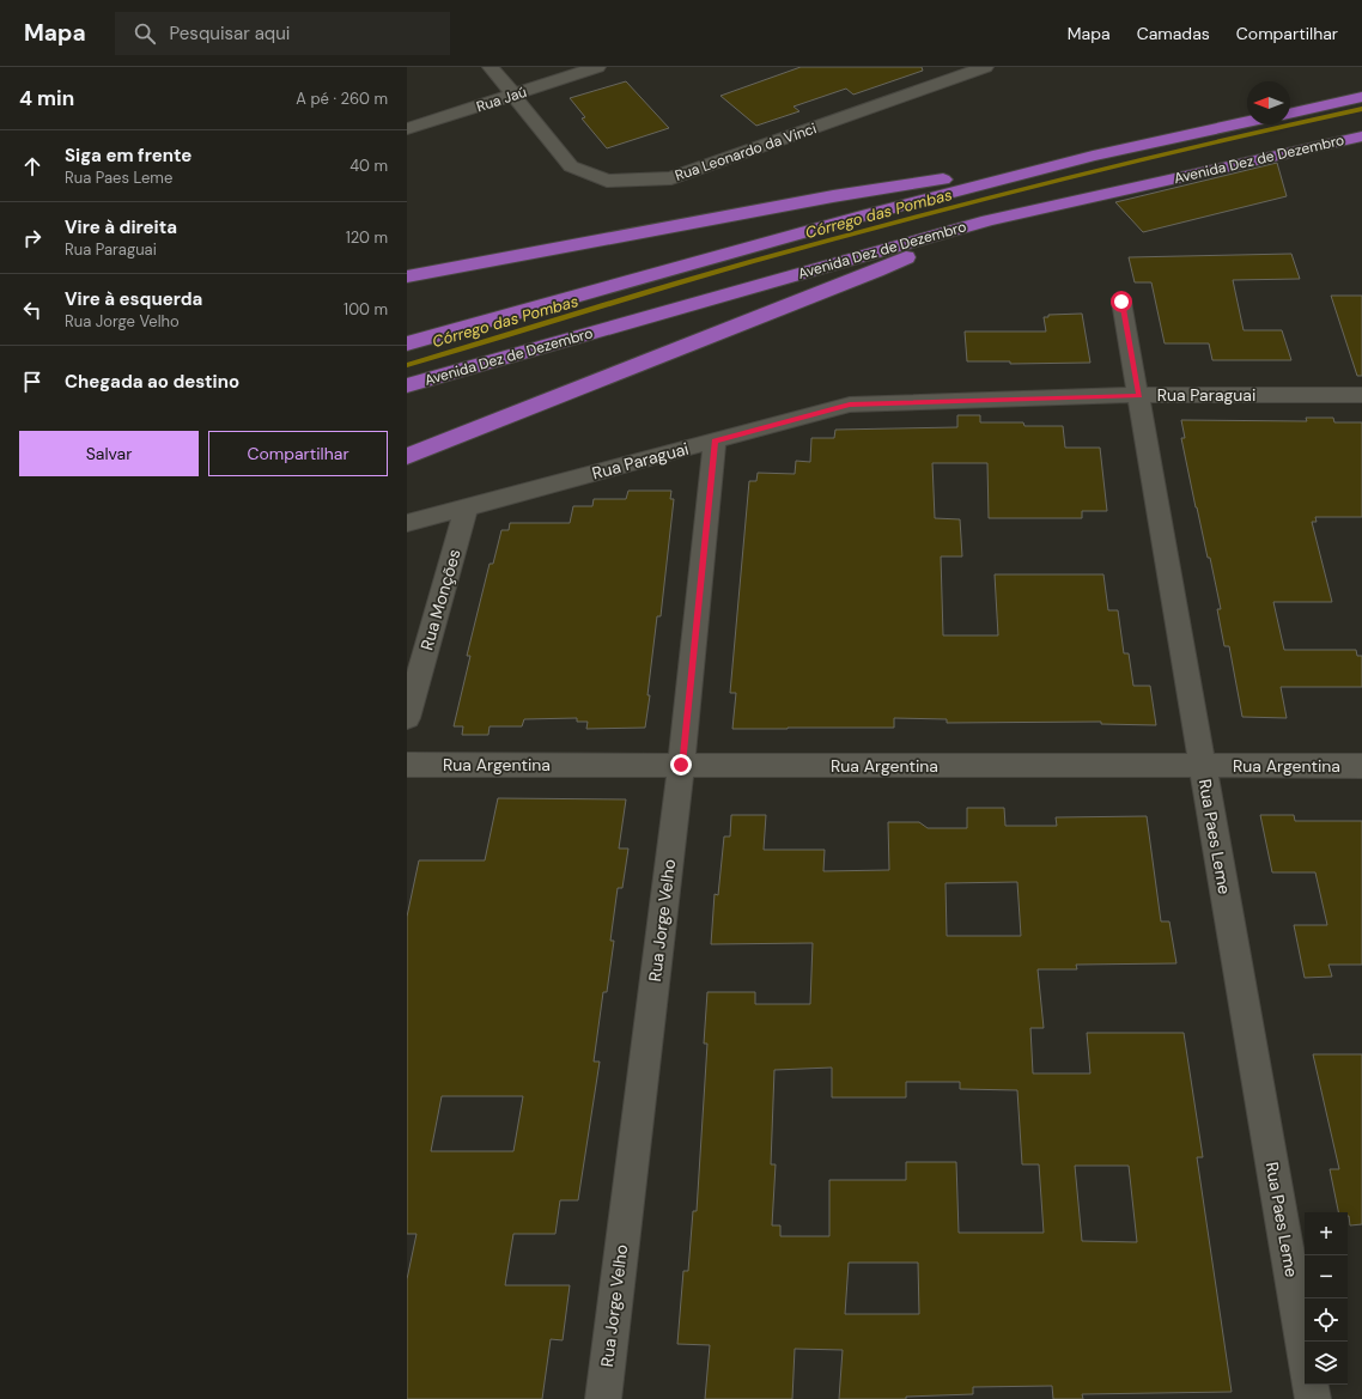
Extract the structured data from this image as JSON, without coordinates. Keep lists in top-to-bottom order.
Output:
{
  "streets": {
    "highway": ["Avenida Dez de Dezembro"],
    "street": [
      "Rua Jaú",
      "Rua Leonardo da Vinci",
      "Rua Paraguai",
      "Rua Monções",
      "Rua Argentina",
      "Rua Paes Leme",
      "Rua Jorge Velho"
    ]
  },
  "crossings": [
    ["Rua Jaú", "Rua Leonardo da Vinci"],
    ["Rua Paraguai", "Rua Monções"],
    ["Rua Paraguai", "Rua Paes Leme"],
    ["Rua Paraguai", "Rua Jorge Velho"],
    ["Rua Argentina", "Rua Paes Leme"],
    ["Rua Argentina", "Rua Jorge Velho"]
  ],
  "water": ["Córrego das Pombas"],
  "north": "left",
  "page": {
    "header": "Mapa",
    "search": "Pesquisar aqui",
    "nav": ["Mapa", "Camadas", "Compartilhar"],
    "heading": ["4 min", "A pé · 260 m"],
    "list": [
      ["Siga em frente", "Rua Paes Leme", "40 m"],
      ["Vire à direita", "Rua Paraguai", "120 m"],
      ["Vire à esquerda", "Rua Jorge Velho", "100 m"],
      "Chegada ao destino"
    ],
    "buttons": ["Salvar", "Compartilhar"],
    "map_buttons": ["+", "−"]
  }
}
